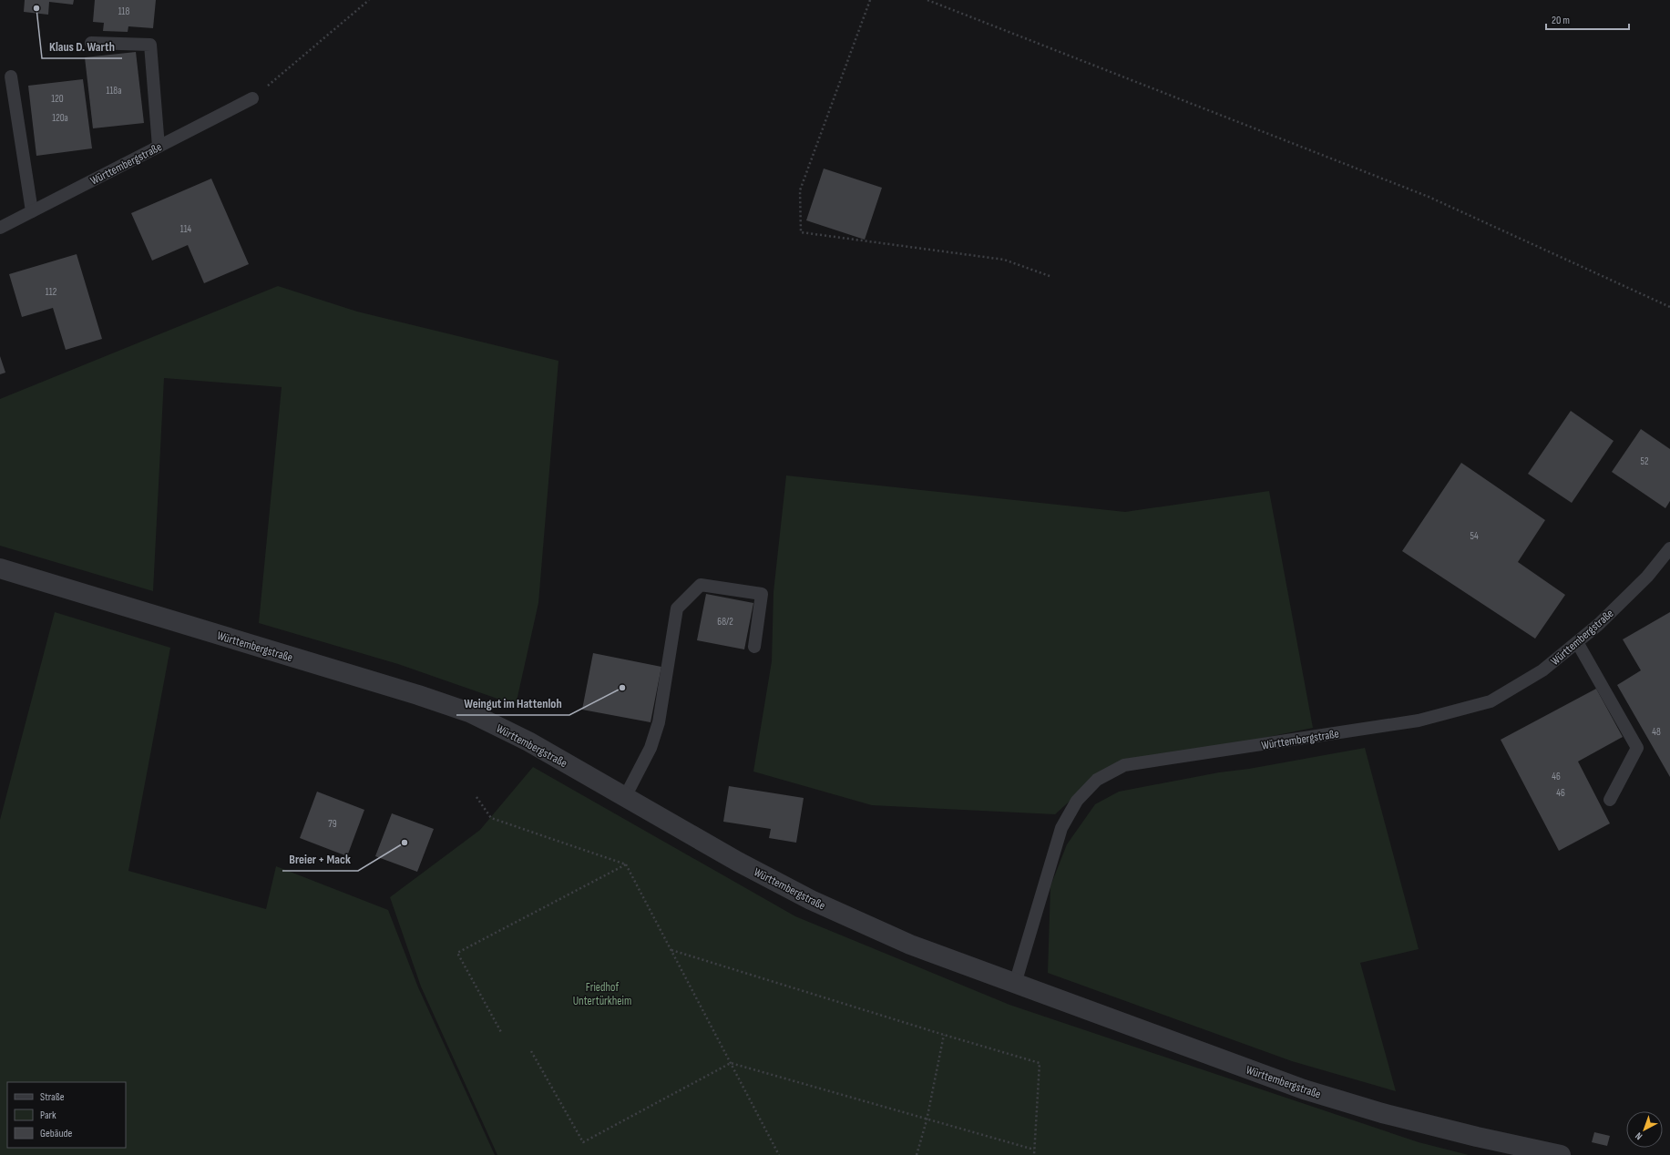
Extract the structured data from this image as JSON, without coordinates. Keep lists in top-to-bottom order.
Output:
{
  "streets": {
    "street": ["Württembergstraße"]
  },
  "parks": ["Friedhof Untertürkheim"],
  "places": ["Klaus D. Warth", "Weingut im Hattenloh", "Breier + Mack"],
  "house_numbers": [
    "118",
    "118a",
    "120",
    "120a",
    "114",
    "112",
    "52",
    "54",
    "68/2",
    "48",
    "46",
    "46",
    "79"
  ],
  "legend": ["Straße", "Park", "Gebäude"],
  "scale_bar": "20 m",
  "north": "bottom left"
}
